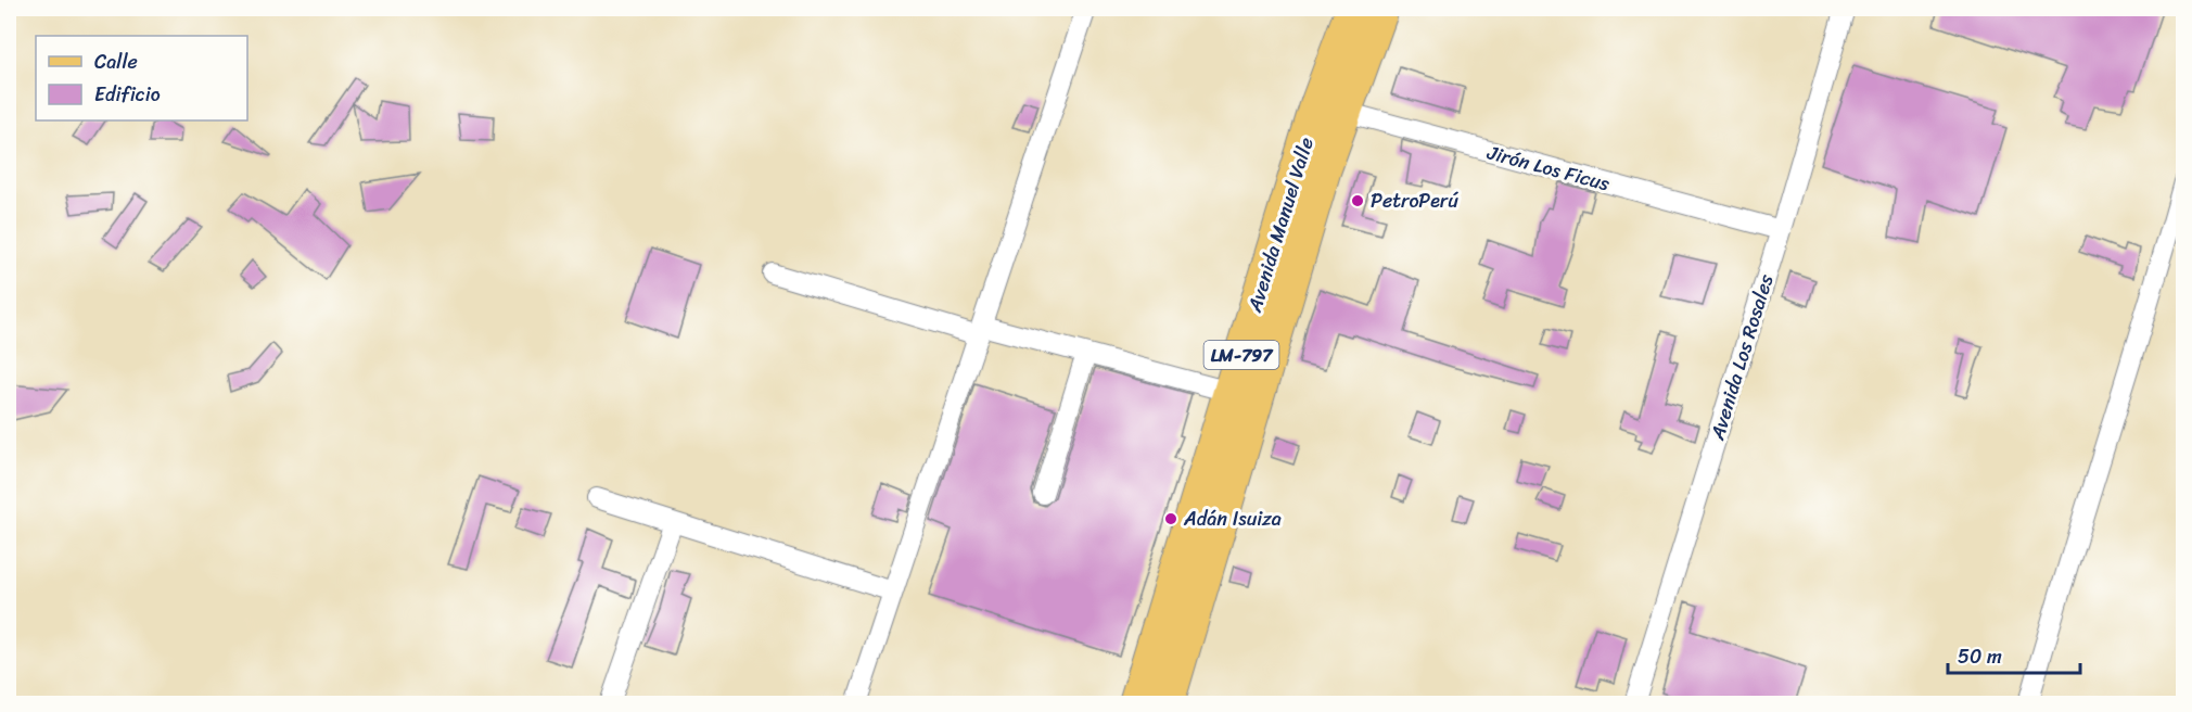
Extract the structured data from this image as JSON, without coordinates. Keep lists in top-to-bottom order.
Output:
{
  "streets": {
    "main road": ["Avenida Manuel Valle", "LM-797"],
    "street": ["Jirón Los Ficus", "Avenida Los Rosales"]
  },
  "crossings": [
    ["Jirón Los Ficus", "Avenida Manuel Valle"],
    ["Jirón Los Ficus", "Avenida Los Rosales"]
  ],
  "places": ["PetroPerú", "Adán Isuiza"],
  "legend": ["Calle", "Edificio"],
  "scale_bar": "50 m"
}
